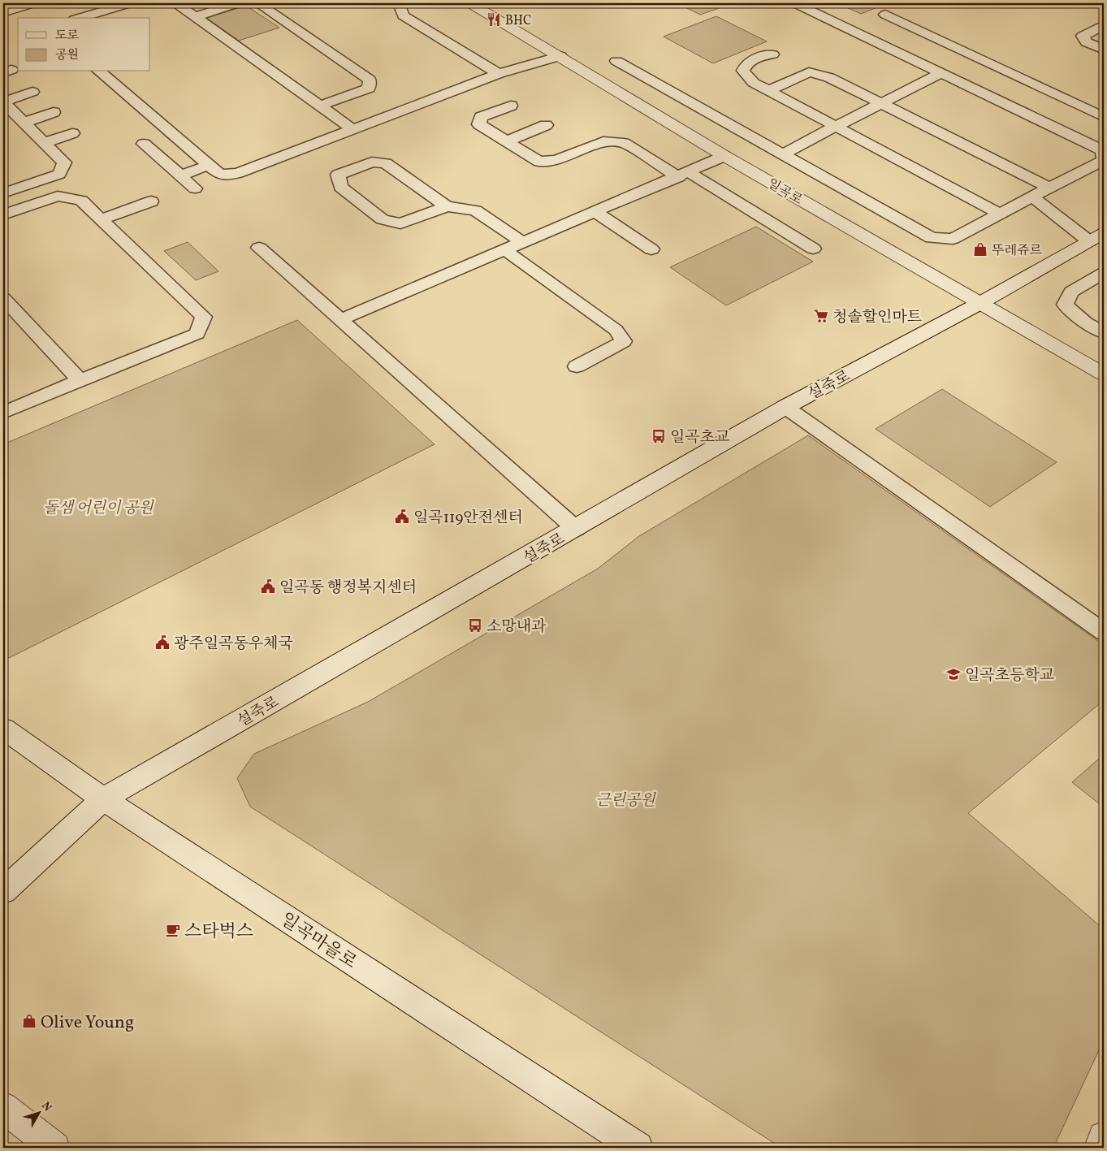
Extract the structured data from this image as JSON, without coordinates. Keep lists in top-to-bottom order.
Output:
{
  "streets": {
    "street": ["일곡로", "설죽로", "일곡마을로"]
  },
  "crossings": [
    ["일곡로", "설죽로"],
    ["설죽로", "일곡마을로"]
  ],
  "parks": ["돌샘 어린이 공원", "근린공원"],
  "places": {
    "restaurant": ["BHC"],
    "shop": ["뚜레쥬르", "Olive Young"],
    "supermarket": ["청솔할인마트"],
    "bus stop": ["일곡초교", "소망내과"],
    "public building": ["일곡119안전센터", "일곡동 행정복지센터", "광주일곡동우체국"],
    "school or university": ["일곡초등학교"],
    "cafe": ["스타벅스"]
  },
  "legend": ["도로", "공원"],
  "north": "top right"
}
